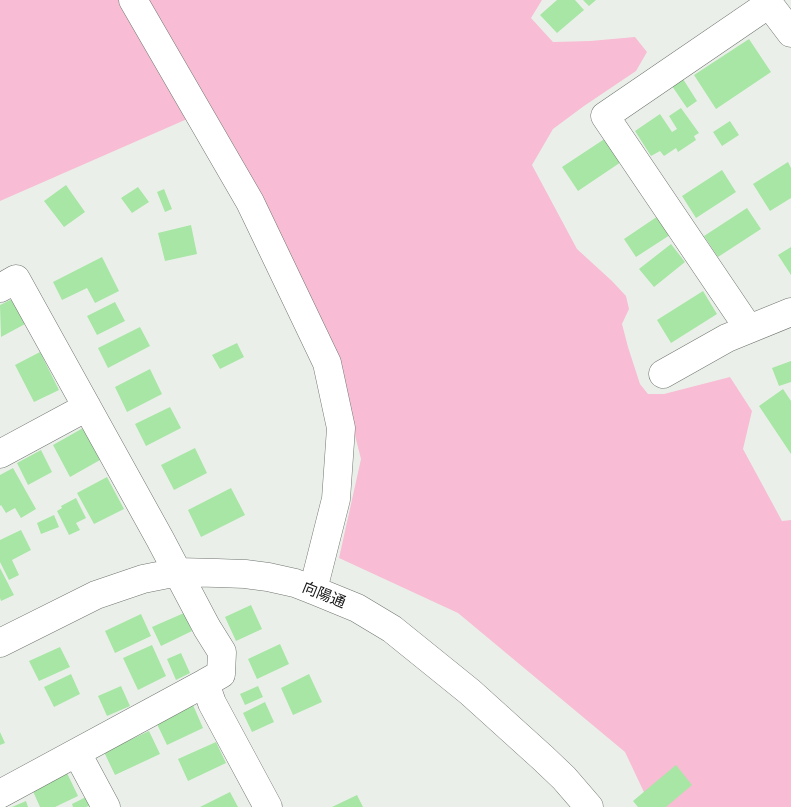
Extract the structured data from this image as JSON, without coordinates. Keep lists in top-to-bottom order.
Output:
{
  "streets": {
    "street": ["向陽通"]
  }
}
